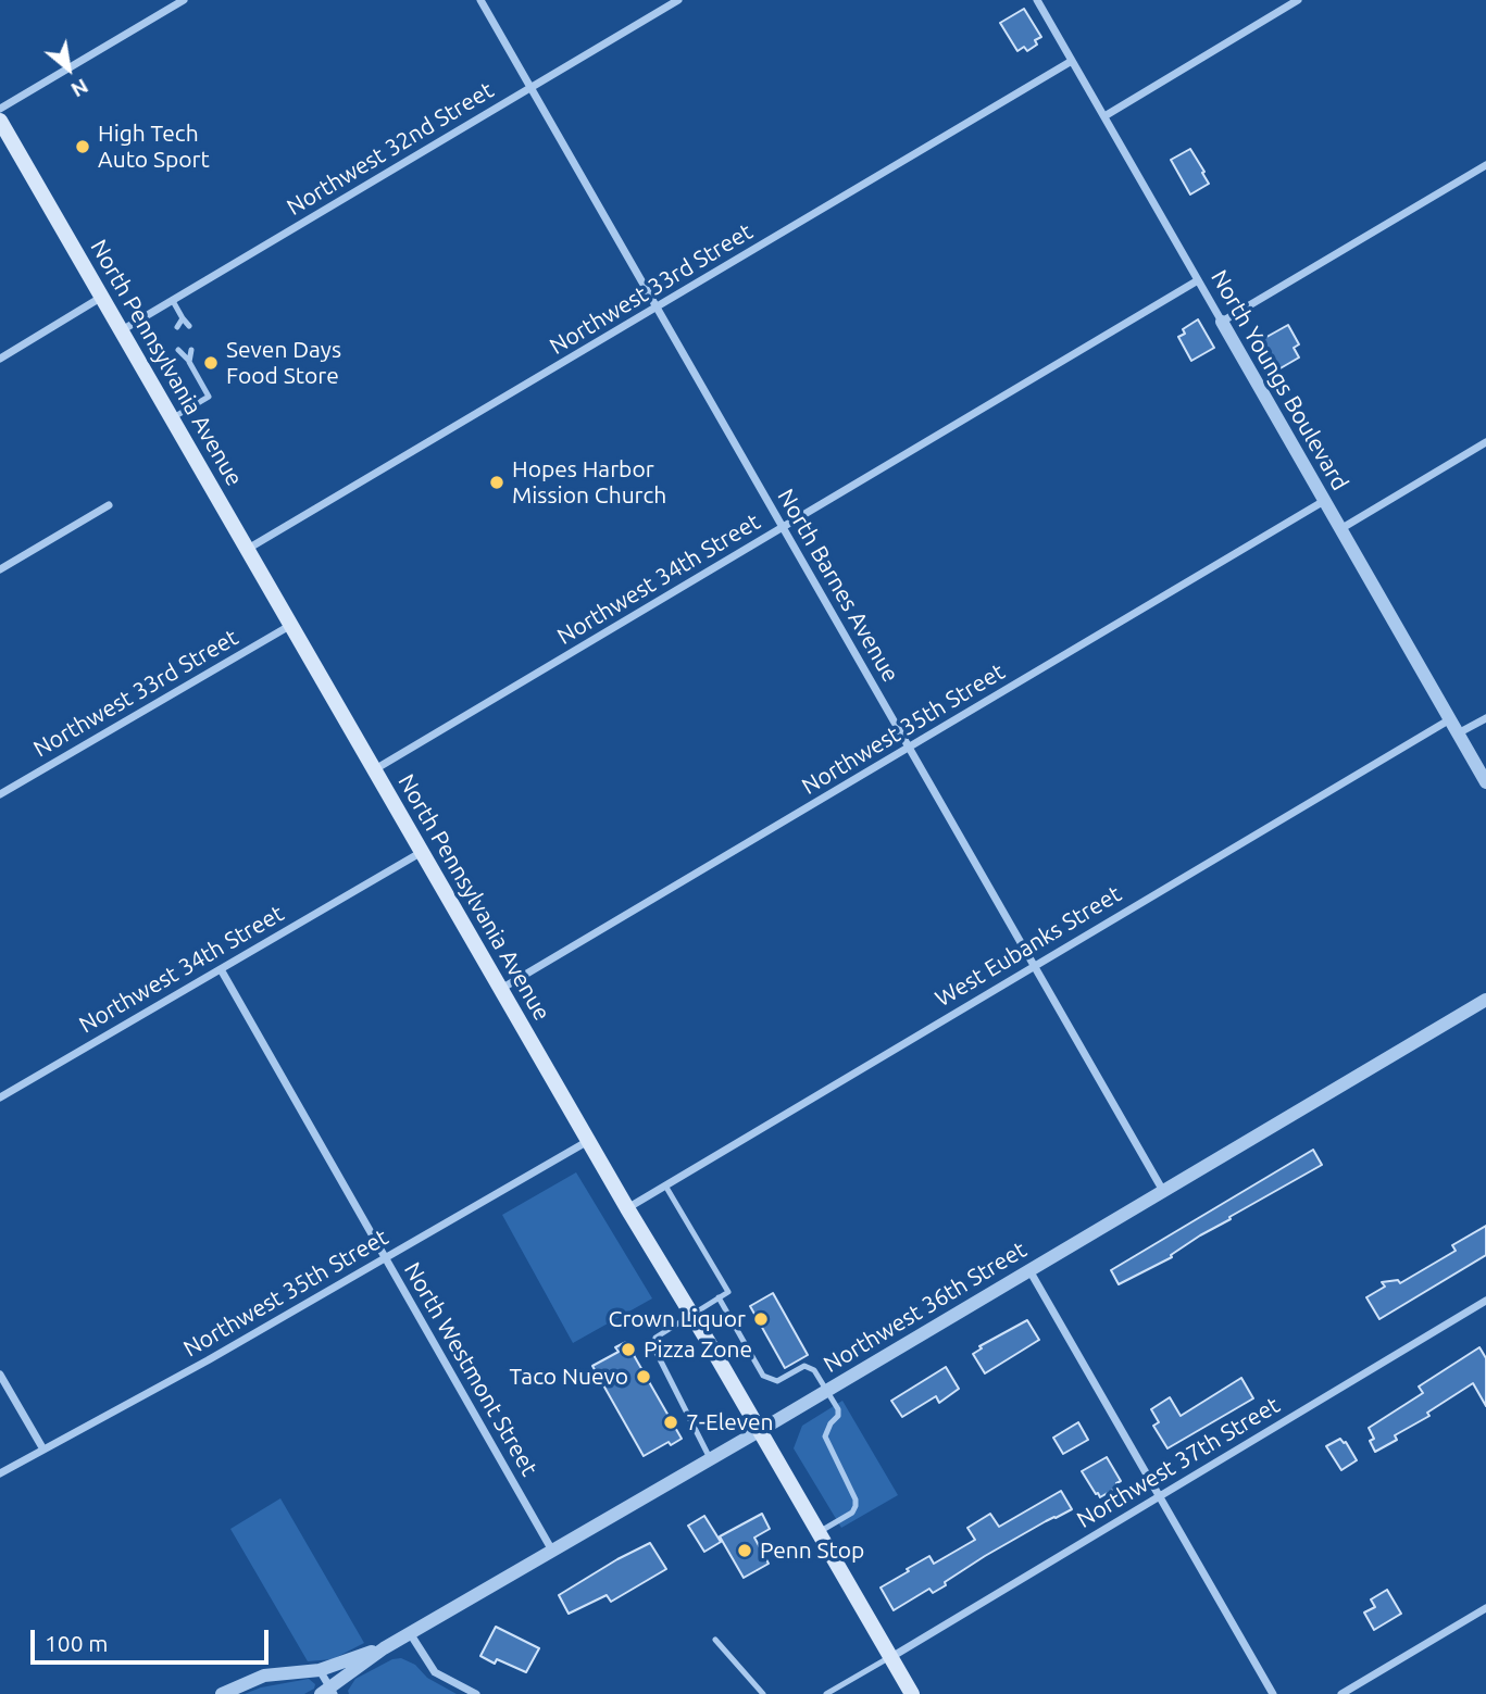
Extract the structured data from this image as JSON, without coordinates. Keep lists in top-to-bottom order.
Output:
{
  "streets": {
    "main road": ["North Pennsylvania Avenue"],
    "street": [
      "Northwest 32nd Street",
      "Northwest 33rd Street",
      "North Youngs Boulevard",
      "Northwest 34th Street",
      "North Barnes Avenue",
      "Northwest 35th Street",
      "West Eubanks Street",
      "Northwest 36th Street",
      "North Westmont Street",
      "Northwest 37th Street"
    ]
  },
  "crossings": [
    ["Northwest 32nd Street", "North Pennsylvania Avenue"],
    ["Northwest 32nd Street", "North Barnes Avenue"],
    ["Northwest 33rd Street", "North Pennsylvania Avenue"],
    ["Northwest 33rd Street", "North Youngs Boulevard"],
    ["Northwest 33rd Street", "North Barnes Avenue"],
    ["North Pennsylvania Avenue", "Northwest 34th Street"],
    ["North Pennsylvania Avenue", "Northwest 35th Street"],
    ["North Pennsylvania Avenue", "West Eubanks Street"],
    ["North Pennsylvania Avenue", "Northwest 36th Street"],
    ["North Pennsylvania Avenue", "Northwest 37th Street"],
    ["North Youngs Boulevard", "Northwest 34th Street"],
    ["North Youngs Boulevard", "Northwest 35th Street"],
    ["North Youngs Boulevard", "West Eubanks Street"],
    ["Northwest 34th Street", "North Barnes Avenue"],
    ["Northwest 34th Street", "North Westmont Street"],
    ["North Barnes Avenue", "Northwest 35th Street"],
    ["North Barnes Avenue", "West Eubanks Street"],
    ["North Barnes Avenue", "Northwest 36th Street"],
    ["Northwest 35th Street", "North Westmont Street"],
    ["Northwest 36th Street", "North Westmont Street"]
  ],
  "places": [
    "High Tech Auto Sport",
    "Seven Days Food Store",
    "Hopes Harbor Mission Church",
    "Crown Liquor",
    "Pizza Zone",
    "Taco Nuevo",
    "7-Eleven",
    "Penn Stop"
  ],
  "scale_bar": "100 m",
  "north": "bottom right"
}
